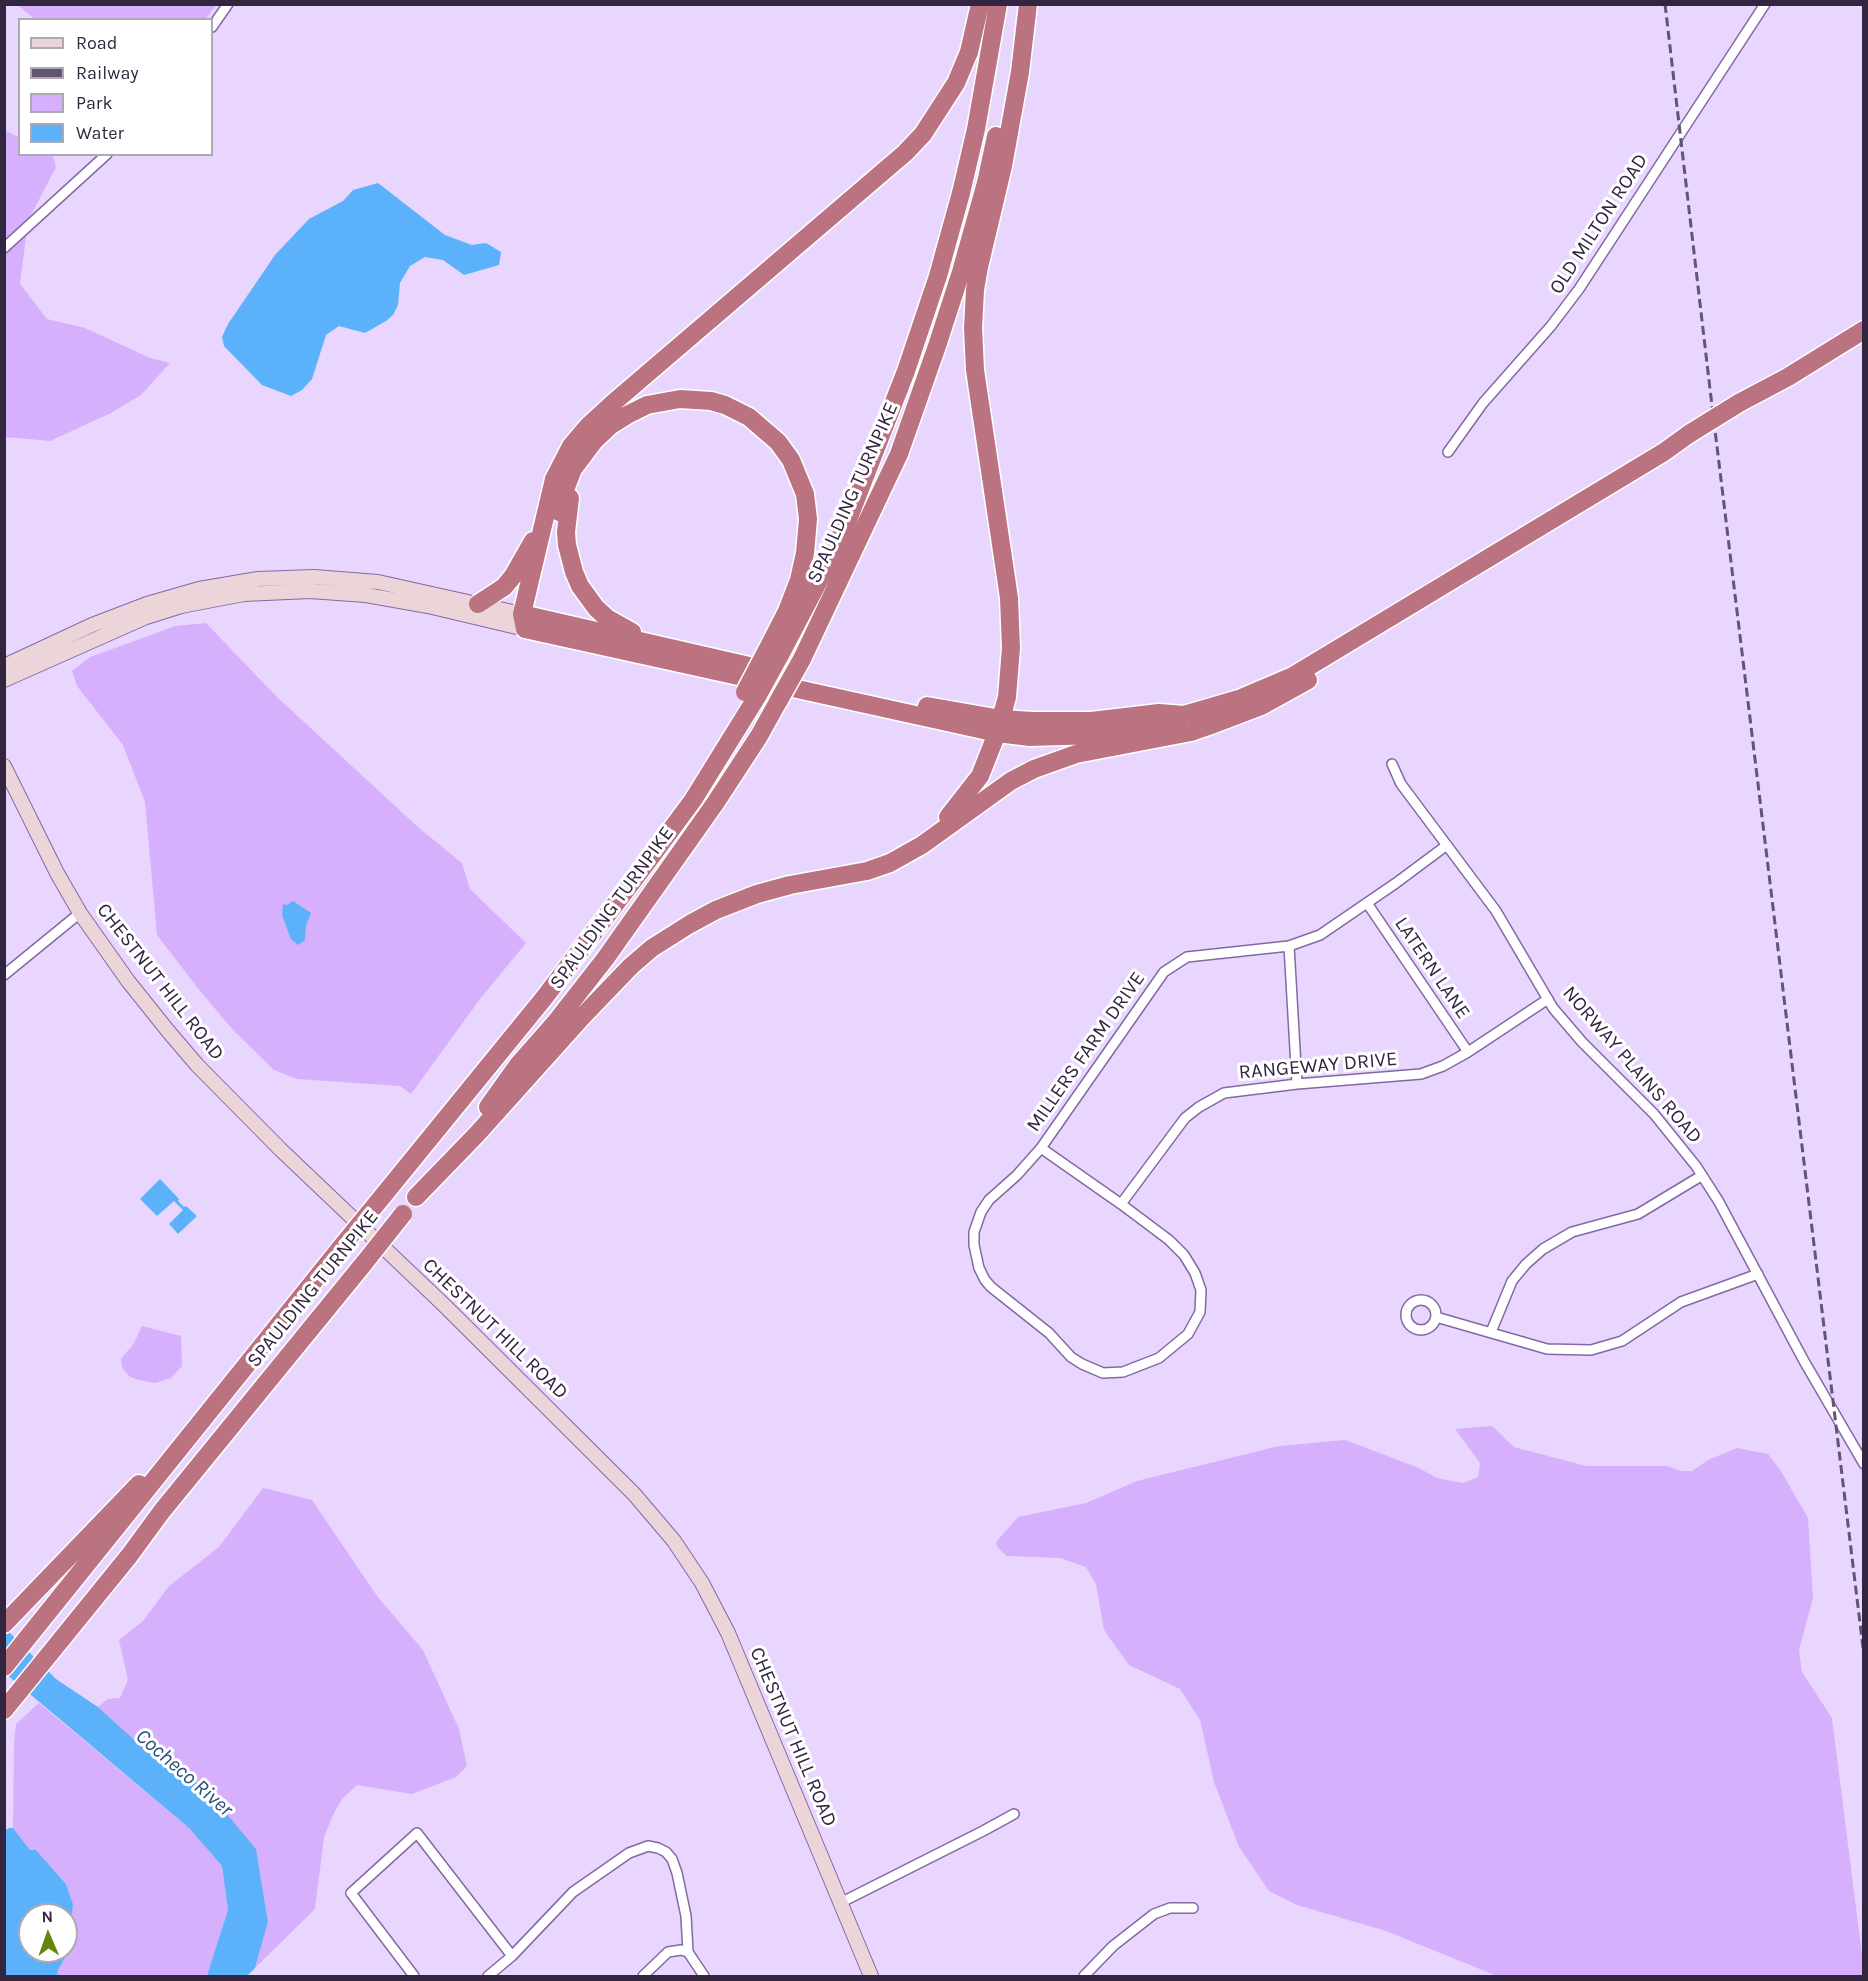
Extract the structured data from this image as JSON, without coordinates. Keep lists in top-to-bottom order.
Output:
{
  "streets": {
    "highway": ["SPAULDING TURNPIKE"],
    "street": [
      "OLD MILTON ROAD",
      "LATERN LANE",
      "CHESTNUT HILL ROAD",
      "MILLERS FARM DRIVE",
      "NORWAY PLAINS ROAD",
      "RANGEWAY DRIVE"
    ]
  },
  "crossings": [
    ["LATERN LANE", "MILLERS FARM DRIVE"],
    ["LATERN LANE", "RANGEWAY DRIVE"],
    ["MILLERS FARM DRIVE", "NORWAY PLAINS ROAD"],
    ["MILLERS FARM DRIVE", "RANGEWAY DRIVE"],
    ["NORWAY PLAINS ROAD", "RANGEWAY DRIVE"]
  ],
  "water": ["Cocheco River"],
  "legend": [
    "Road",
    "Railway",
    "Park",
    "Water"
  ],
  "north": "top"
}
